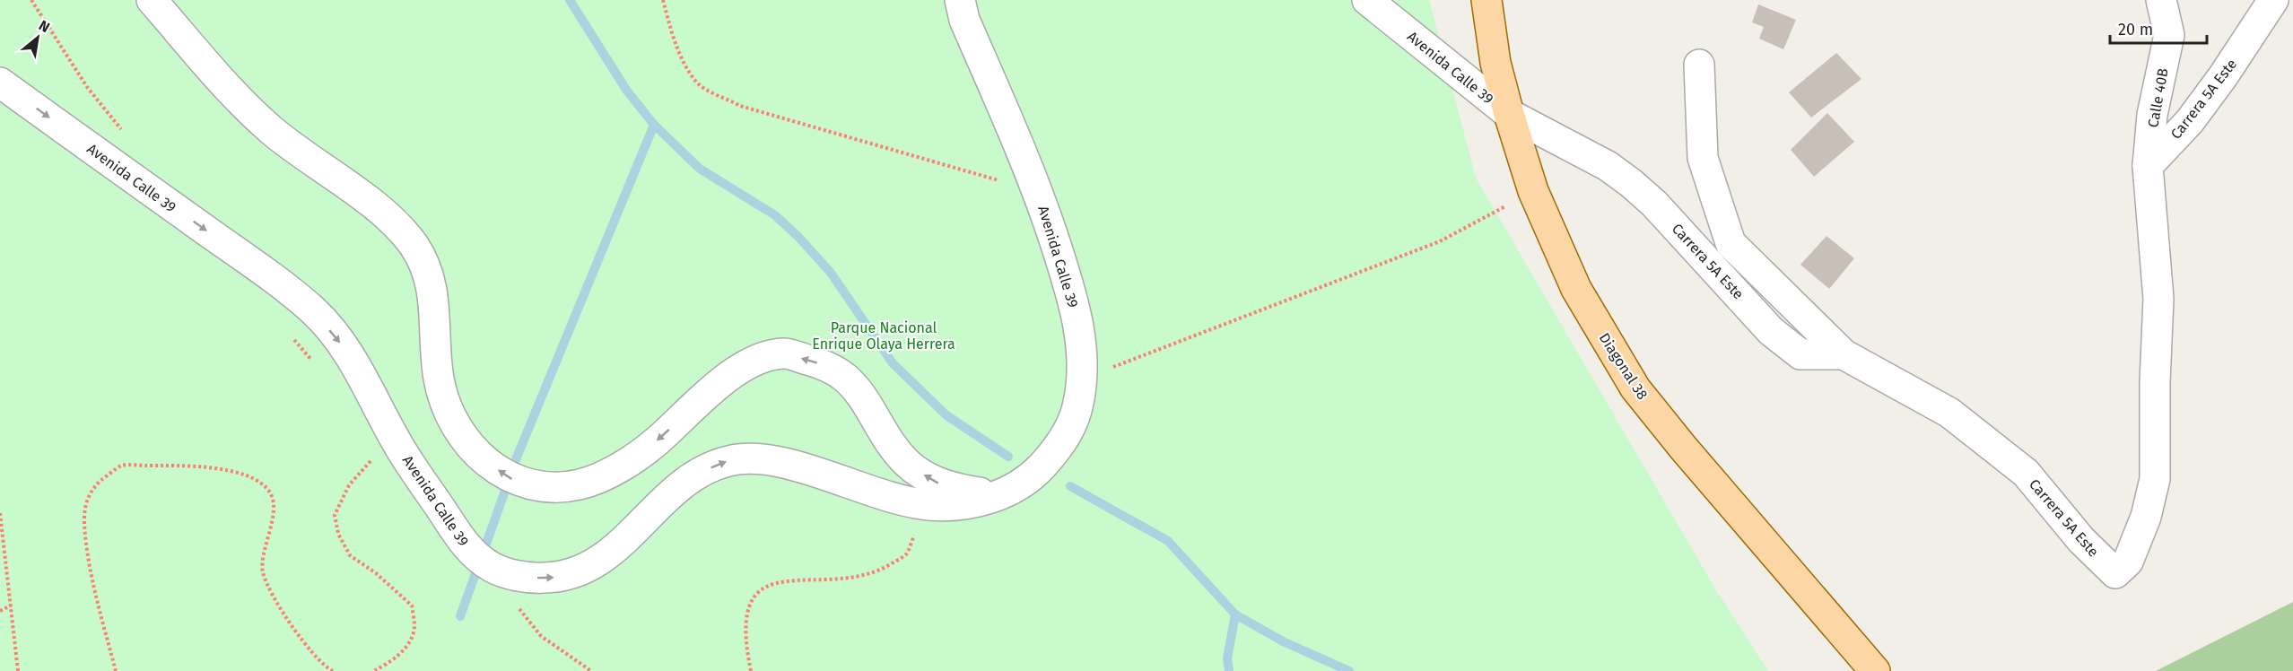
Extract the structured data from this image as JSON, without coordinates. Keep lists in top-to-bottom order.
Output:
{
  "streets": {
    "main road": ["Diagonal 38"],
    "street": ["Avenida Calle 39", "Calle 40B", "Carrera 5A Este"]
  },
  "crossings": [
    ["Avenida Calle 39", "Carrera 5A Este"],
    ["Avenida Calle 39", "Diagonal 38"],
    ["Calle 40B", "Carrera 5A Este"],
    ["Carrera 5A Este", "Diagonal 38"]
  ],
  "one_way": ["Avenida Calle 39"],
  "parks": ["Parque Nacional Enrique Olaya Herrera"],
  "scale_bar": "20 m",
  "north": "top right"
}
